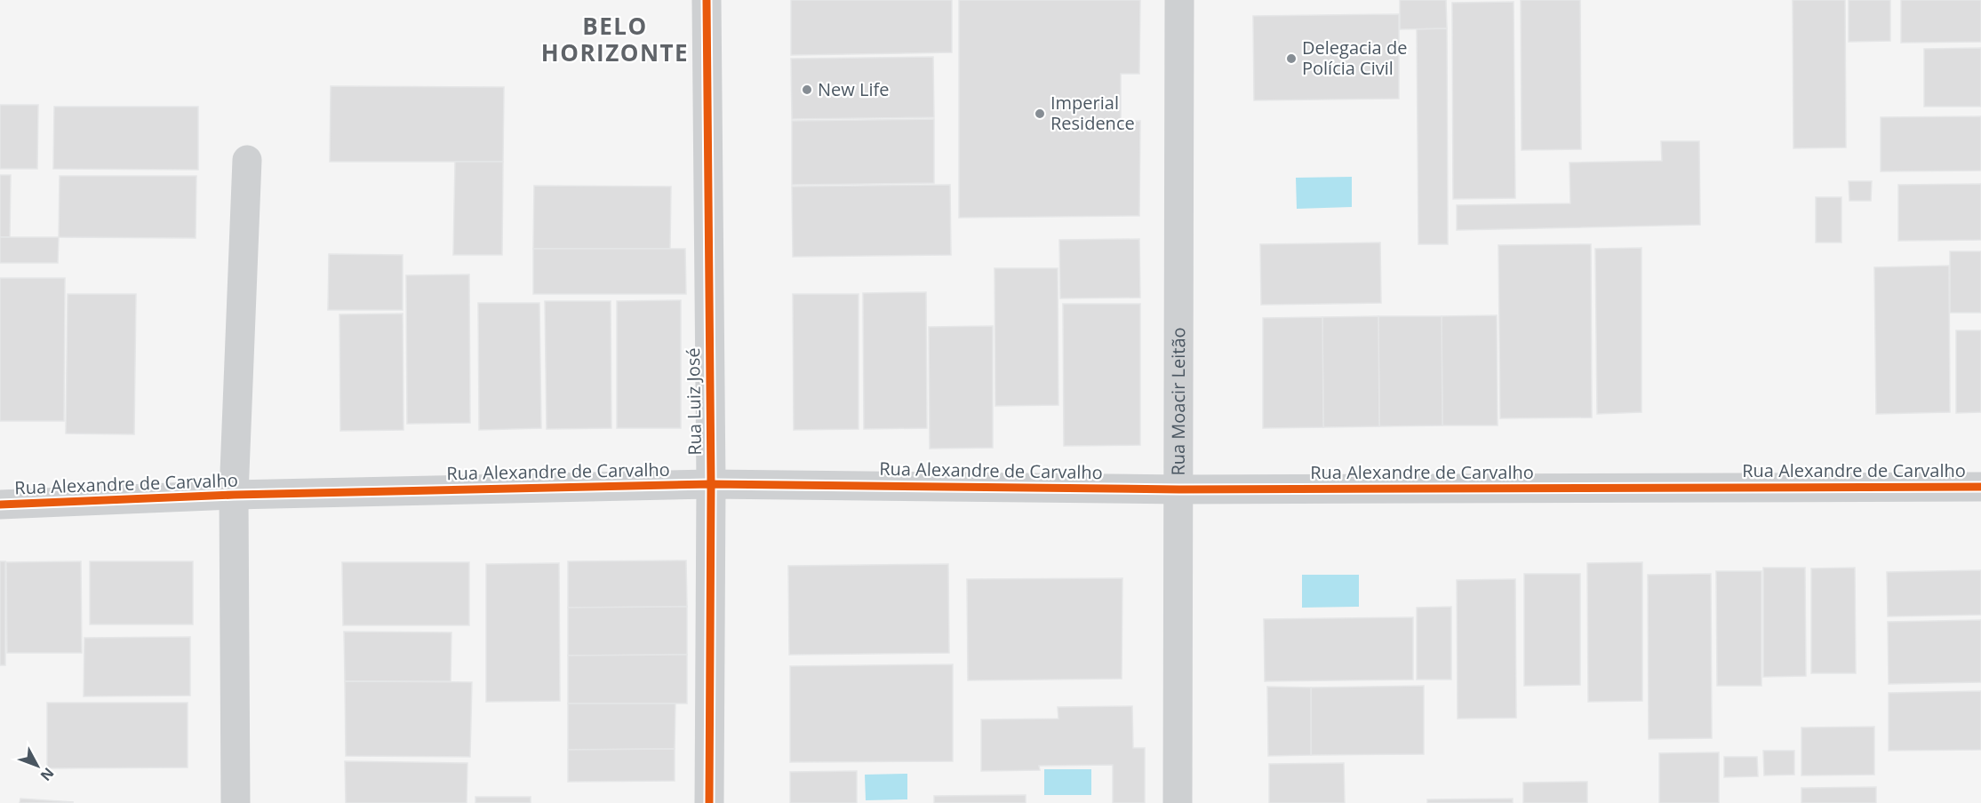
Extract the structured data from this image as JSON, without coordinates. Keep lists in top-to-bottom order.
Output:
{
  "streets": {
    "street": ["Rua Luiz José", "Rua Moacir Leitão", "Rua Alexandre de Carvalho"]
  },
  "crossings": [
    ["Rua Luiz José", "Rua Alexandre de Carvalho"],
    ["Rua Moacir Leitão", "Rua Alexandre de Carvalho"]
  ],
  "districts": ["BELO HORIZONTE"],
  "places": ["Delegacia de Polícia Civil", "New Life", "Imperial Residence"],
  "north": "bottom right"
}
